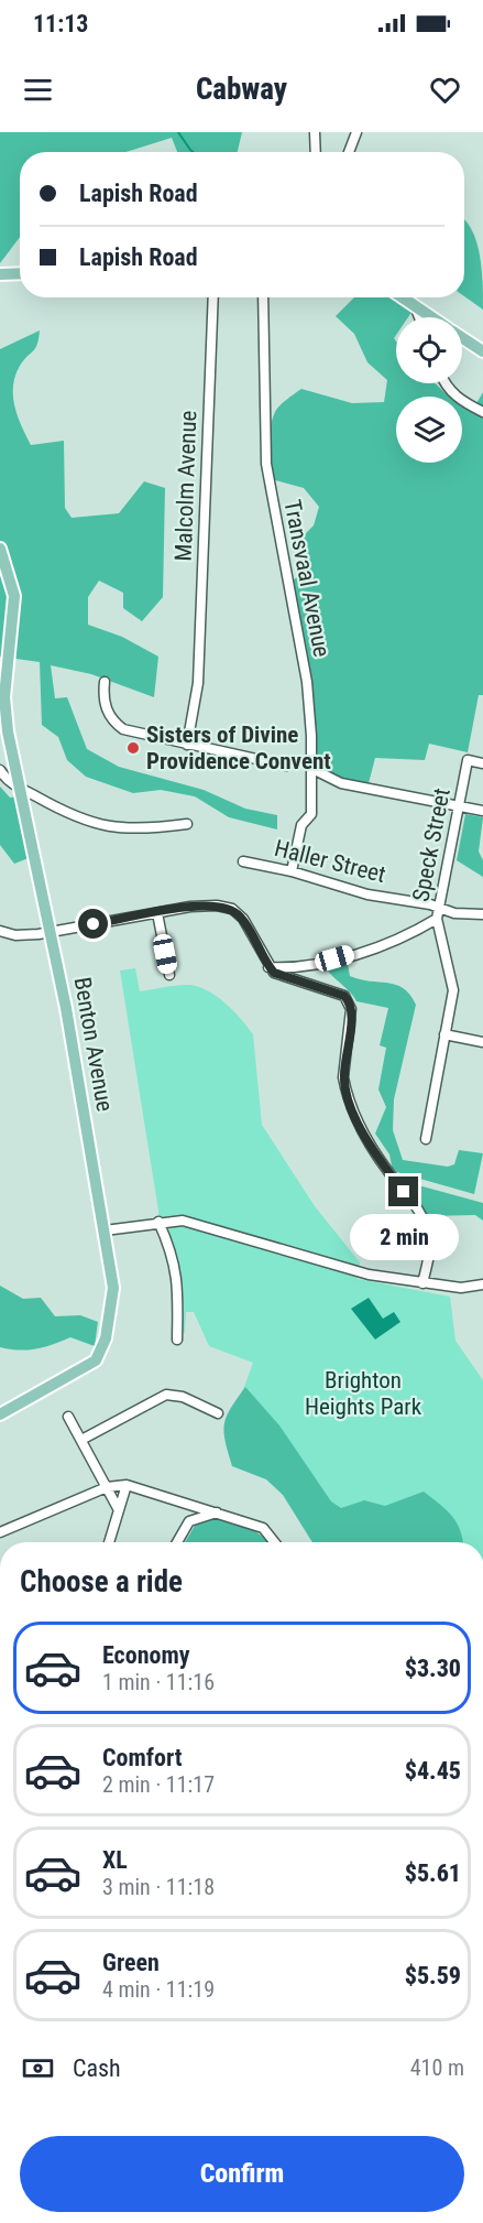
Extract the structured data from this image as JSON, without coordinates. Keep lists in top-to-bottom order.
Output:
{
  "streets": {
    "main road": ["Benton Avenue"],
    "street": [
      "Malcolm Avenue",
      "Transvaal Avenue",
      "Speck Street",
      "Haller Street"
    ]
  },
  "crossings": [
    ["Transvaal Avenue", "Haller Street"],
    ["Speck Street", "Haller Street"]
  ],
  "parks": ["Brighton Heights Park"],
  "places": ["Sisters of Divine Providence Convent"],
  "page": {
    "status": "11:13",
    "header": "Cabway",
    "banner": ["Lapish Road", "Lapish Road"],
    "bubble": "2 min",
    "heading": "Choose a ride",
    "list": [
      {
        "name": "Economy",
        "note": "1 min · 11:16",
        "value": "$3.30"
      },
      {
        "name": "Comfort",
        "note": "2 min · 11:17",
        "value": "$4.45"
      },
      {
        "name": "XL",
        "note": "3 min · 11:18",
        "value": "$5.61"
      },
      {
        "name": "Green",
        "note": "4 min · 11:19",
        "value": "$5.59"
      }
    ],
    "pay": ["Cash", "410 m"],
    "buttons": "Confirm"
  }
}
